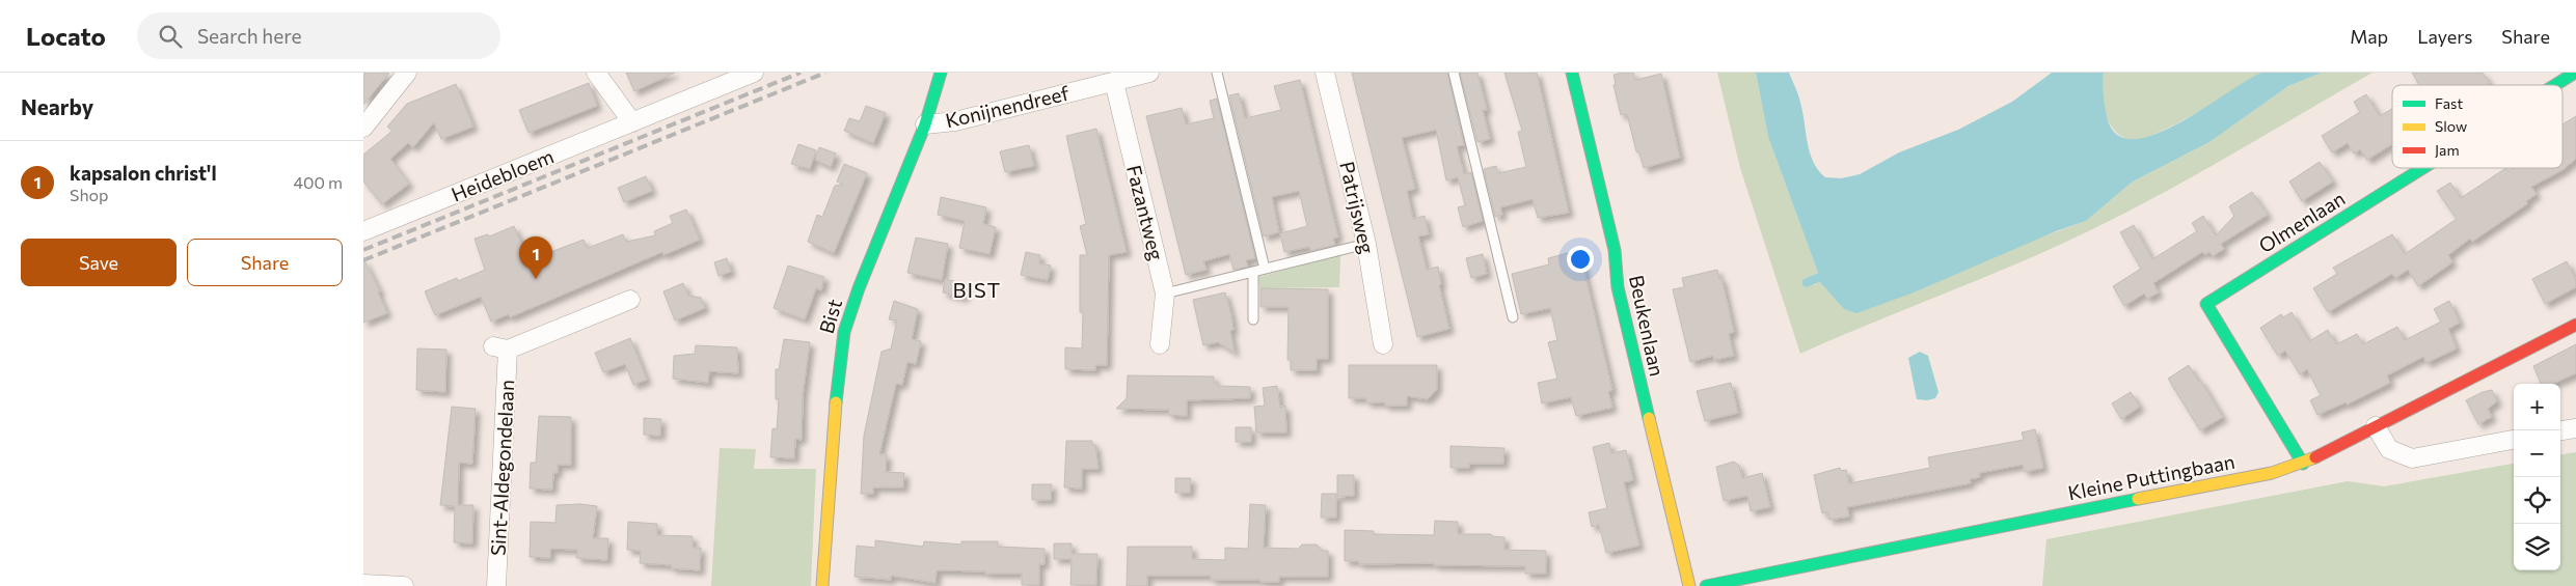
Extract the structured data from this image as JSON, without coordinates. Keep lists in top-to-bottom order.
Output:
{
  "streets": {
    "street": [
      "Konijnendreef",
      "Heidebloem",
      "Patrijsweg",
      "Fazantweg",
      "Olmenlaan",
      "Bist",
      "Beukenlaan",
      "Sint-Aldegondelaan",
      "Kleine Puttingbaan"
    ]
  },
  "crossings": [
    ["Konijnendreef", "Fazantweg"],
    ["Konijnendreef", "Bist"],
    ["Olmenlaan", "Kleine Puttingbaan"]
  ],
  "districts": ["BIST"],
  "legend": ["Fast", "Slow", "Jam"],
  "page": {
    "header": "Locato",
    "search": "Search here",
    "nav": ["Map", "Layers", "Share"],
    "heading": "Nearby",
    "list": [
      {
        "mark": "1",
        "name": "kapsalon christ'l",
        "note": "Shop",
        "value": "400 m"
      }
    ],
    "buttons": ["Save", "Share"],
    "pins": "1",
    "map_buttons": ["+", "−"]
  }
}
